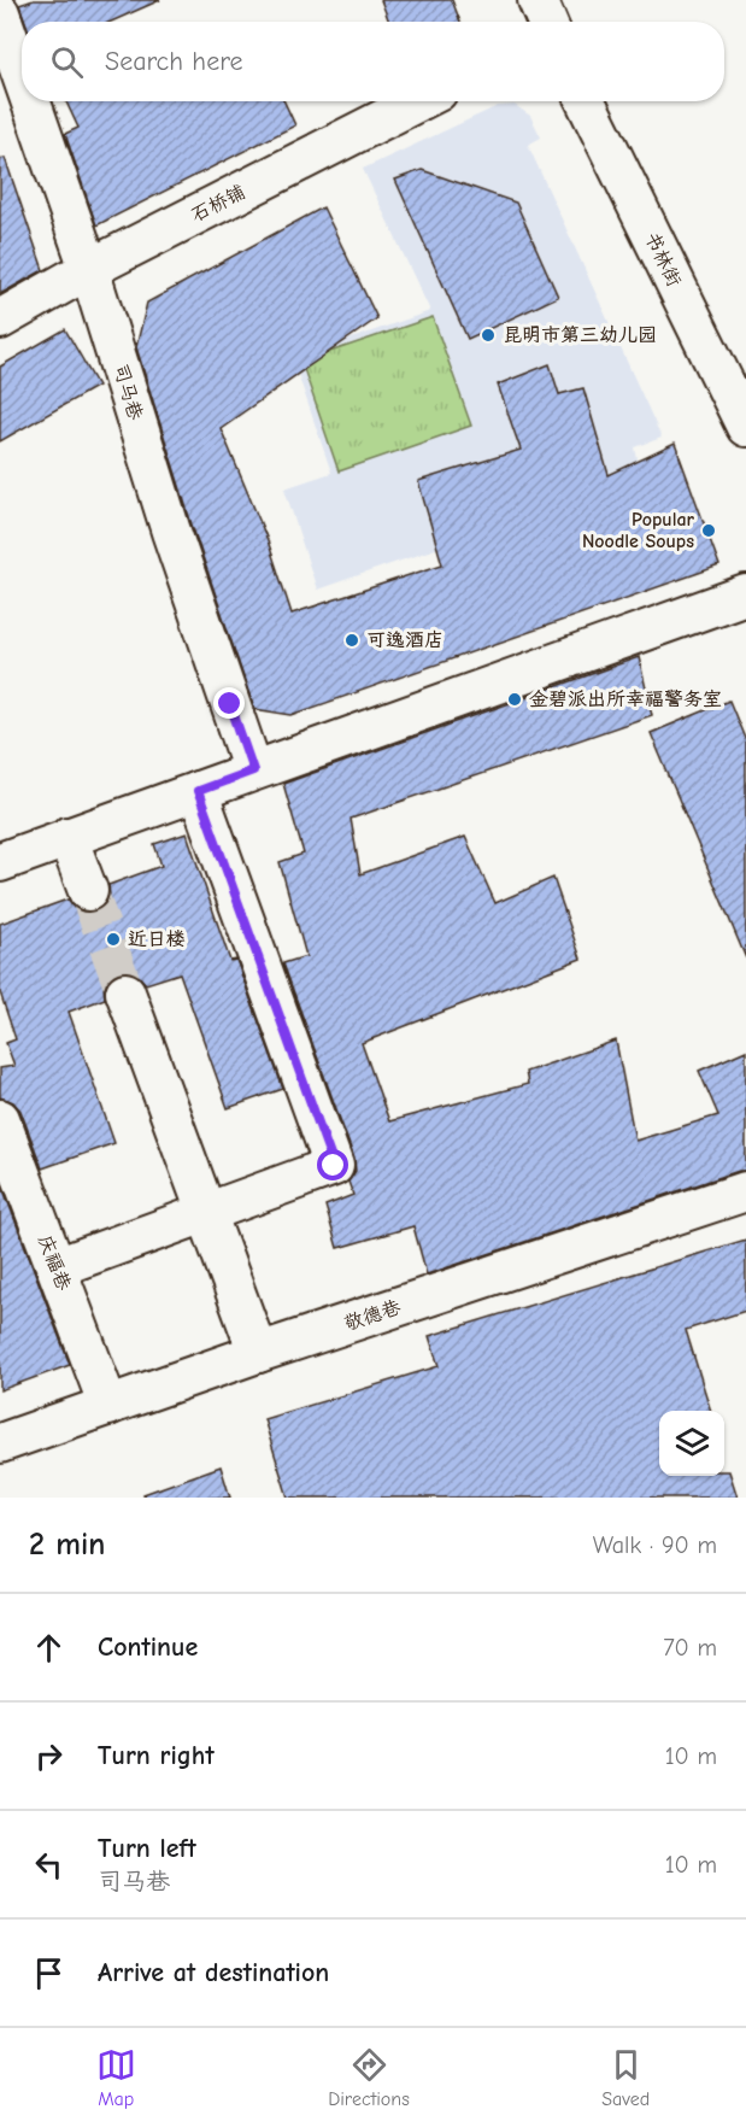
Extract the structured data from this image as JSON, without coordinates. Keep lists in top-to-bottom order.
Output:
{
  "streets": {
    "street": [
      "石桥铺",
      "书林街",
      "司马巷",
      "庆福巷",
      "敬德巷"
    ]
  },
  "crossings": [
    ["石桥铺", "司马巷"],
    ["庆福巷", "敬德巷"]
  ],
  "places": [
    "昆明市第三幼儿园",
    "Popular Noodle Soups",
    "可逸酒店",
    "金碧派出所幸福警务室",
    "近日楼"
  ],
  "page": {
    "search": "Search here",
    "heading": ["2 min", "Walk · 90 m"],
    "list": [
      ["Continue", "70 m"],
      ["Turn right", "10 m"],
      ["Turn left", "司马巷", "10 m"],
      "Arrive at destination"
    ],
    "nav": ["Map", "Directions", "Saved"]
  }
}
